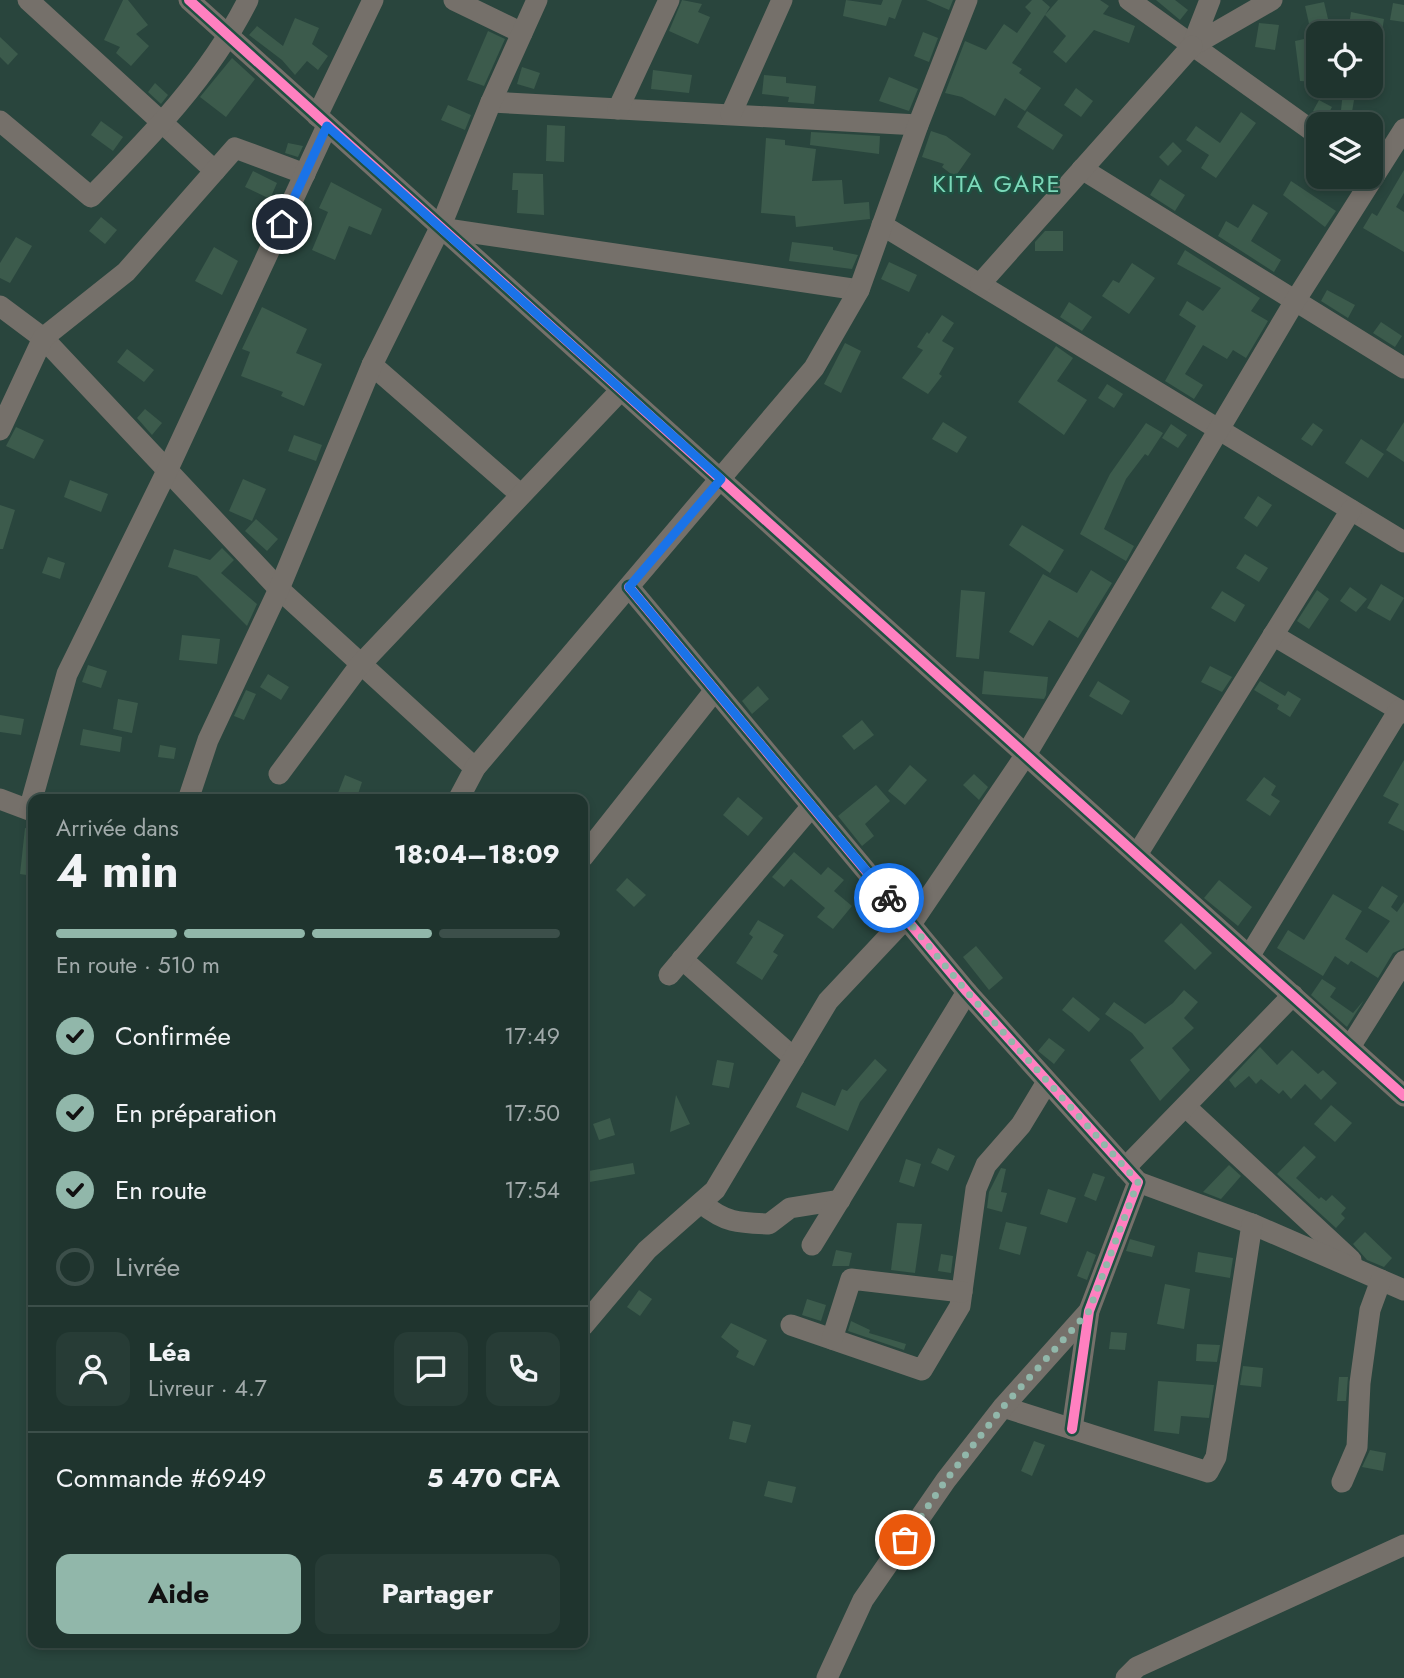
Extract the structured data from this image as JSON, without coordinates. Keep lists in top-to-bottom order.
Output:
{
  "districts": ["KITA GARE"],
  "page": {
    "heading": ["4 min", "Arrivée dans", "18:04–18:09"],
    "panel": [
      "Léa",
      "Livreur · 4.7",
      "Commande #6949",
      "5 470 CFA"
    ],
    "bar": "En route · 510 m",
    "list": [
      ["Confirmée", "17:49"],
      ["En préparation", "17:50"],
      ["En route", "17:54"],
      "Livrée"
    ],
    "buttons": ["Aide", "Partager"]
  }
}
